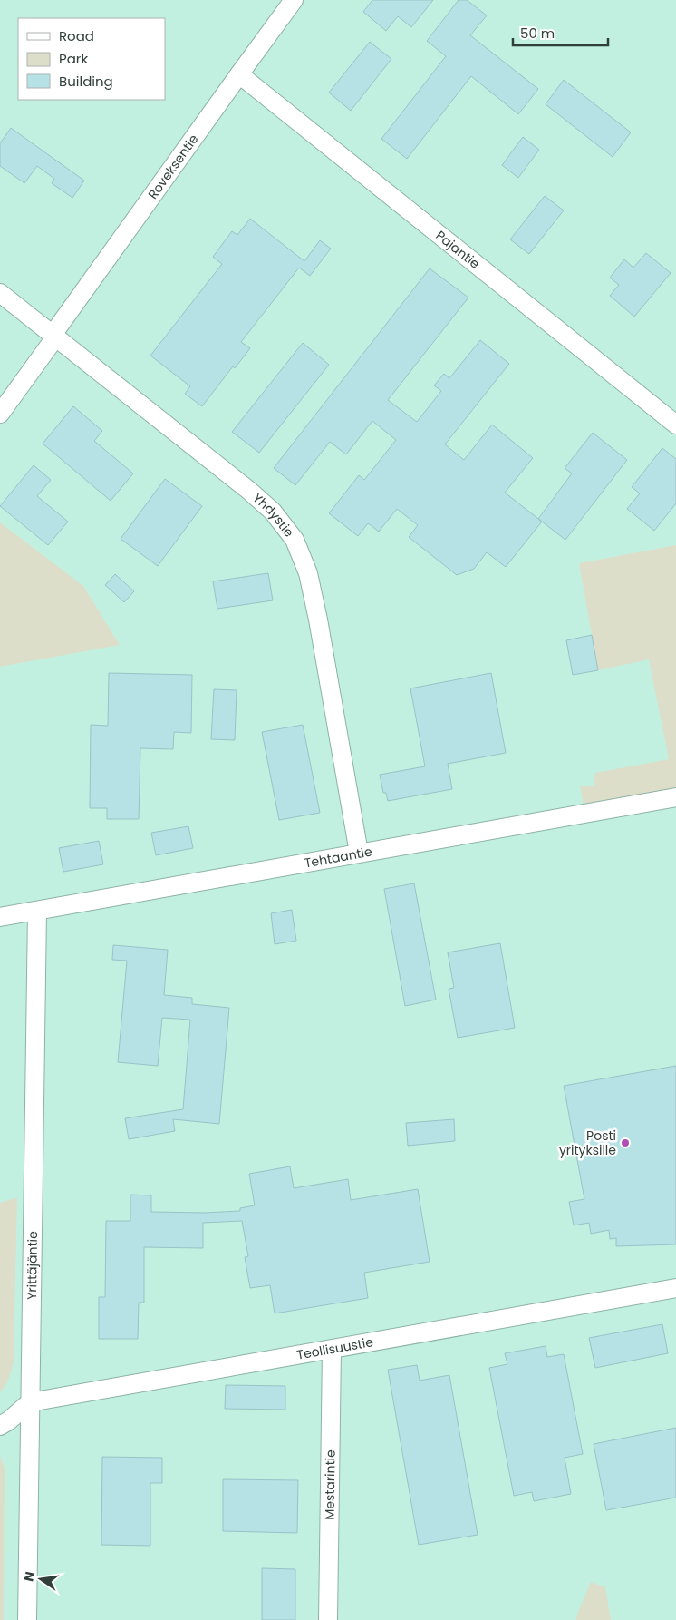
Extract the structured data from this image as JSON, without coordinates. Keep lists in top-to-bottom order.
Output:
{
  "streets": {
    "street": [
      "Roveksentie",
      "Pajantie",
      "Yhdystie",
      "Tehtaantie",
      "Yrittäjäntie",
      "Teollisuustie",
      "Mestarintie"
    ]
  },
  "crossings": [
    ["Roveksentie", "Pajantie"],
    ["Roveksentie", "Yhdystie"],
    ["Yhdystie", "Tehtaantie"],
    ["Tehtaantie", "Yrittäjäntie"],
    ["Yrittäjäntie", "Teollisuustie"],
    ["Teollisuustie", "Mestarintie"]
  ],
  "places": ["Posti yrityksille"],
  "legend": ["Road", "Park", "Building"],
  "scale_bar": "50 m",
  "north": "left"
}
